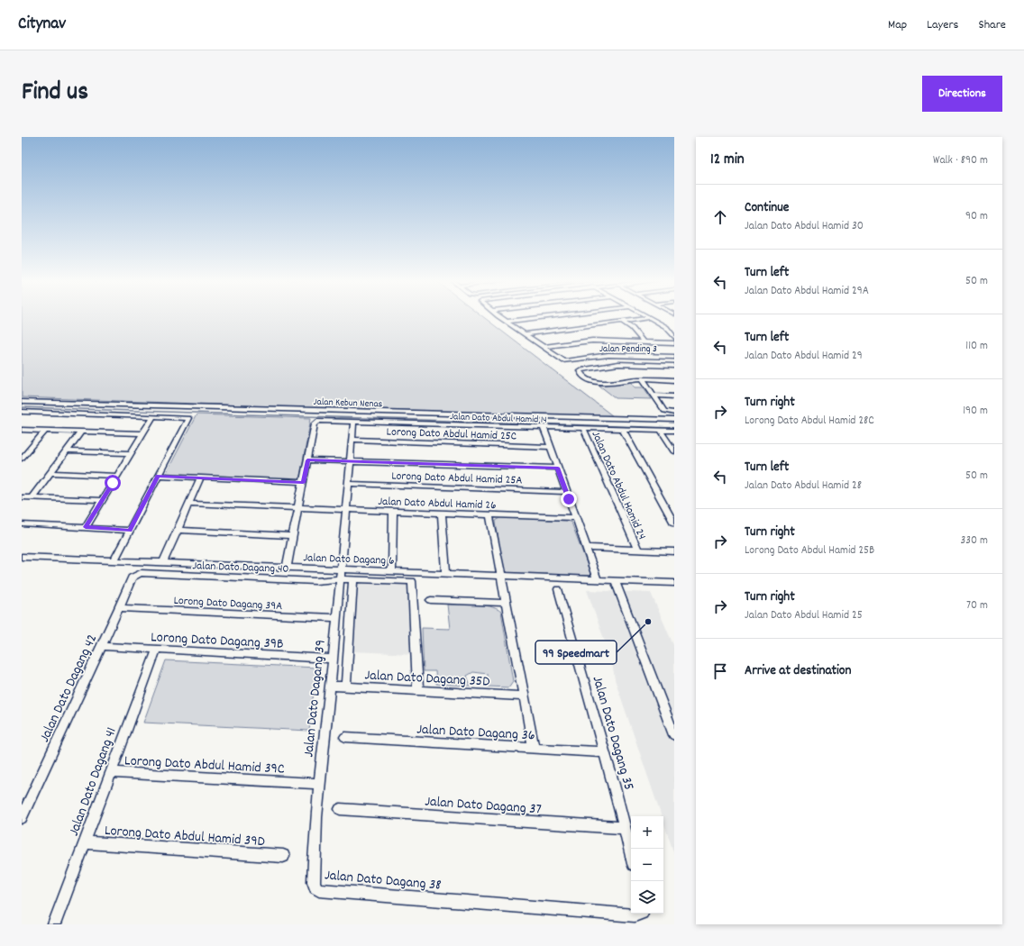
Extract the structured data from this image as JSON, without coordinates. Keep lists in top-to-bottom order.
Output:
{
  "streets": {
    "street": [
      "Jalan Pending 3",
      "Jalan Kebun Nenas",
      "Jalan Dato Abdul Hamid 14",
      "Lorong Dato Abdul Hamid 25C",
      "Lorong Dato Abdul Hamid 25A",
      "Jalan Dato Abdul Hamid 24",
      "Jalan Dato Abdul Hamid 26",
      "Jalan Dato Dagang 6",
      "Jalan Dato Dagang 40",
      "Lorong Dato Dagang 39A",
      "Lorong Dato Dagang 39B",
      "Jalan Dato Dagang 35D",
      "Jalan Dato Dagang 42",
      "Jalan Dato Dagang 39",
      "Jalan Dato Dagang 36",
      "Jalan Dato Dagang 35",
      "Lorong Dato Abdul Hamid 39C",
      "Jalan Dato Dagang 41",
      "Jalan Dato Dagang 37",
      "Lorong Dato Abdul Hamid 39D",
      "Jalan Dato Dagang 38"
    ]
  },
  "crossings": [
    ["Jalan Dato Abdul Hamid 14", "Jalan Dato Abdul Hamid 24"],
    ["Jalan Dato Abdul Hamid 14", "Jalan Dato Dagang 39"],
    ["Lorong Dato Abdul Hamid 25C", "Jalan Dato Dagang 39"],
    ["Lorong Dato Abdul Hamid 25A", "Jalan Dato Dagang 39"],
    ["Jalan Dato Abdul Hamid 26", "Jalan Dato Dagang 39"],
    ["Jalan Dato Dagang 6", "Jalan Dato Dagang 39"],
    ["Jalan Dato Dagang 40", "Jalan Dato Dagang 35D"],
    ["Jalan Dato Dagang 40", "Jalan Dato Dagang 42"],
    ["Jalan Dato Dagang 40", "Jalan Dato Dagang 39"],
    ["Lorong Dato Dagang 39A", "Jalan Dato Dagang 42"],
    ["Lorong Dato Dagang 39A", "Jalan Dato Dagang 39"],
    ["Lorong Dato Dagang 39B", "Jalan Dato Dagang 42"],
    ["Lorong Dato Dagang 39B", "Jalan Dato Dagang 39"],
    ["Lorong Dato Dagang 39B", "Jalan Dato Dagang 41"],
    ["Jalan Dato Dagang 35D", "Jalan Dato Dagang 39"],
    ["Jalan Dato Dagang 39", "Lorong Dato Abdul Hamid 39C"],
    ["Jalan Dato Dagang 39", "Jalan Dato Dagang 38"],
    ["Jalan Dato Dagang 36", "Jalan Dato Dagang 35"],
    ["Jalan Dato Dagang 35", "Jalan Dato Dagang 37"],
    ["Lorong Dato Abdul Hamid 39C", "Jalan Dato Dagang 41"],
    ["Jalan Dato Dagang 41", "Lorong Dato Abdul Hamid 39D"]
  ],
  "places": ["99 Speedmart"],
  "page": {
    "header": "Citynav",
    "nav": ["Map", "Layers", "Share"],
    "title": "Find us",
    "buttons": "Directions",
    "heading": ["12 min", "Walk · 890 m"],
    "list": [
      ["Continue", "Jalan Dato Abdul Hamid 30", "90 m"],
      ["Turn left", "Jalan Dato Abdul Hamid 29A", "50 m"],
      ["Turn left", "Jalan Dato Abdul Hamid 29", "110 m"],
      ["Turn right", "Lorong Dato Abdul Hamid 28C", "190 m"],
      ["Turn left", "Jalan Dato Abdul Hamid 28", "50 m"],
      ["Turn right", "Lorong Dato Abdul Hamid 25B", "330 m"],
      ["Turn right", "Jalan Dato Abdul Hamid 25", "70 m"],
      "Arrive at destination"
    ],
    "map_buttons": ["+", "−"]
  }
}
